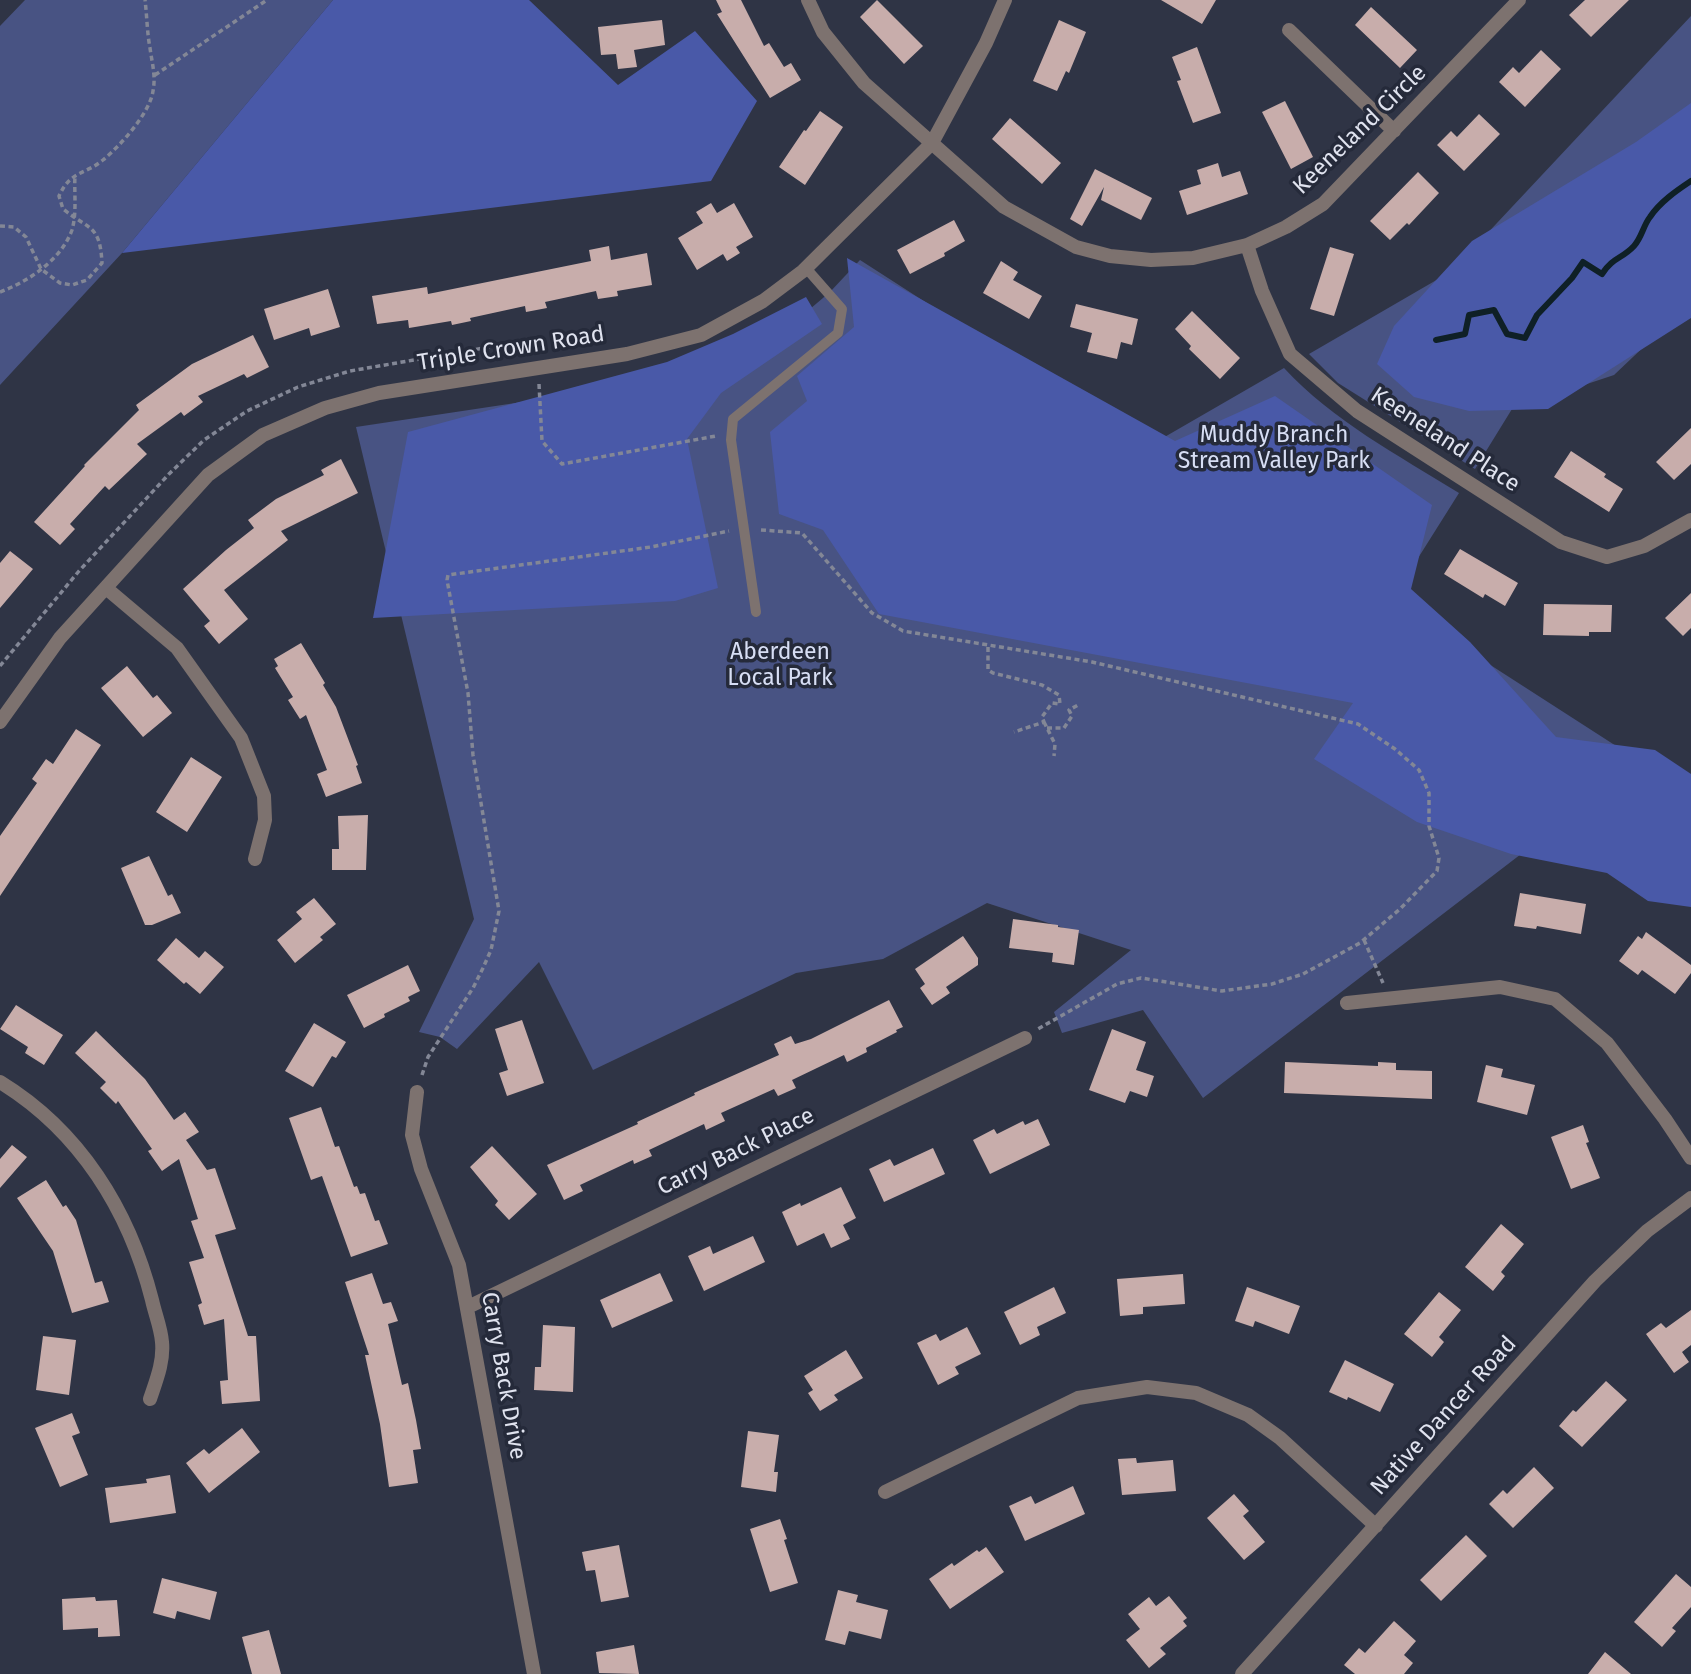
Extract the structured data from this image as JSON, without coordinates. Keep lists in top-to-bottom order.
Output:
{
  "streets": {
    "street": [
      "Keeneland Circle",
      "Triple Crown Road",
      "Keeneland Place",
      "Carry Back Place",
      "Carry Back Drive",
      "Native Dancer Road"
    ]
  },
  "crossings": [
    ["Keeneland Circle", "Triple Crown Road"],
    ["Keeneland Circle", "Keeneland Place"],
    ["Carry Back Place", "Carry Back Drive"]
  ],
  "parks": ["Muddy Branch Stream Valley Park", "Aberdeen Local Park"]
}
